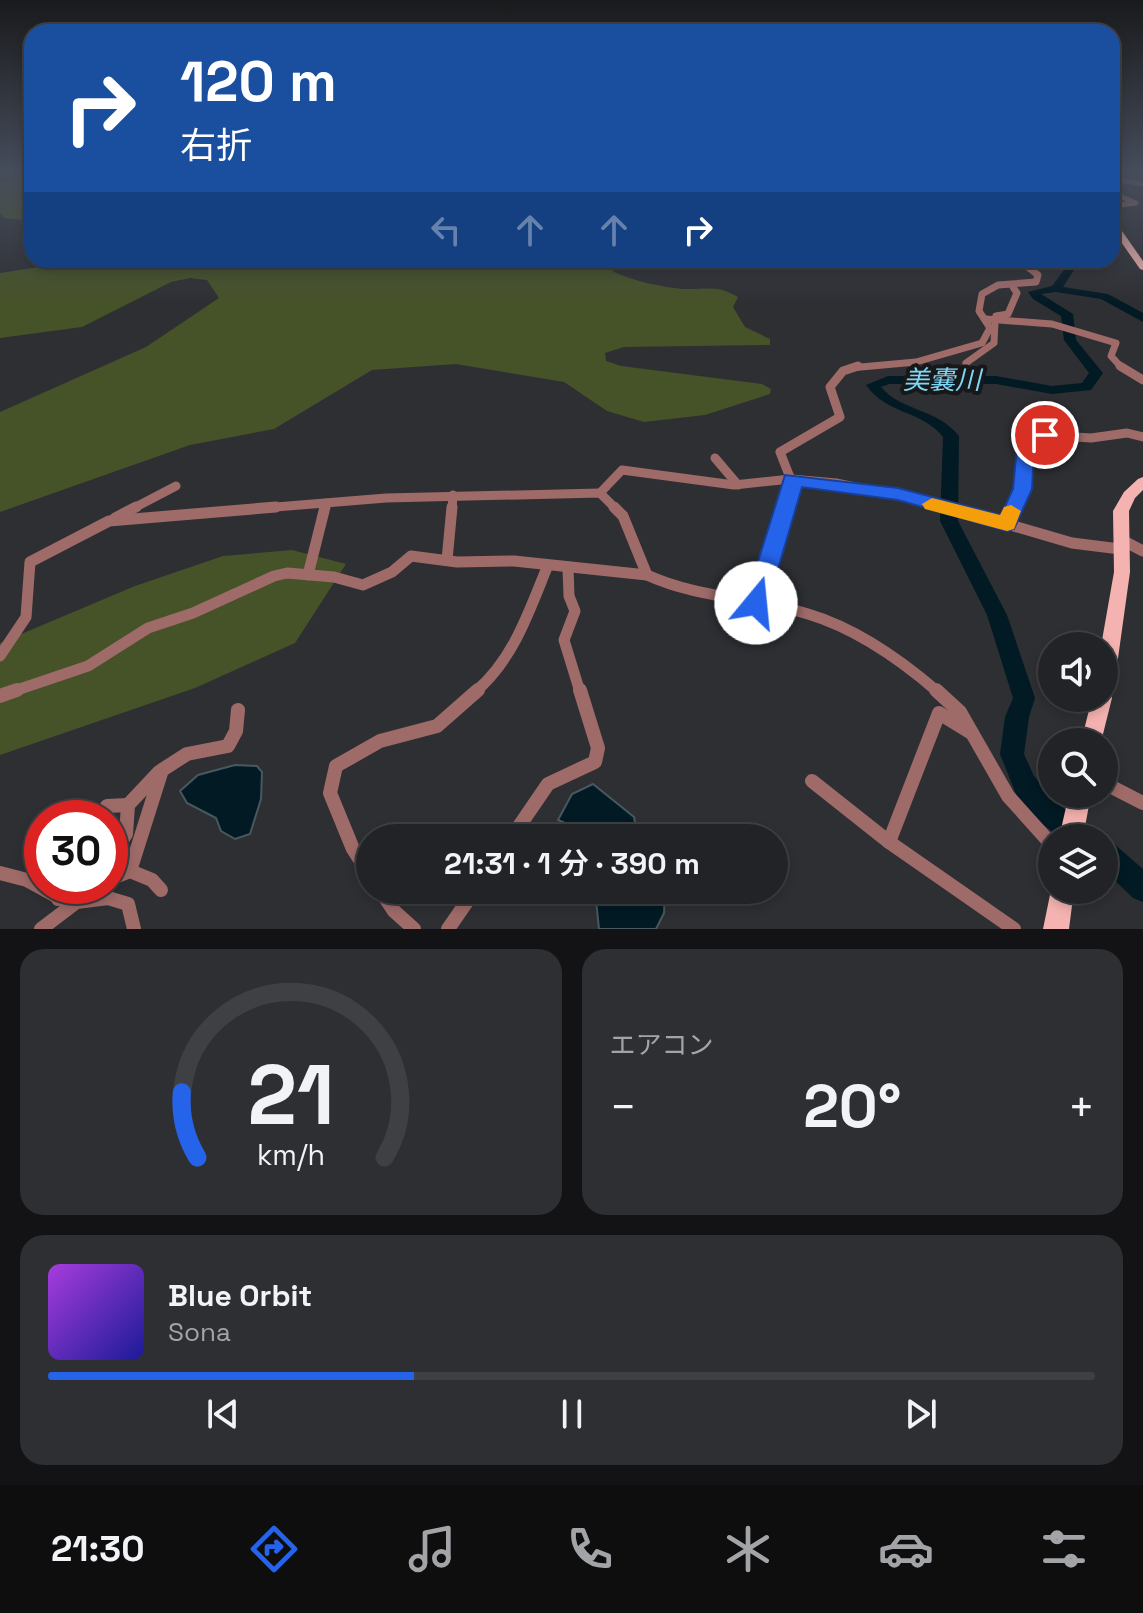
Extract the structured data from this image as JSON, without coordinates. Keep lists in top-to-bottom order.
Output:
{
  "water": ["美嚢川"],
  "page": {
    "turn": ["120 m", "右折"],
    "limit": "30",
    "trip": "21:31 · 1 分 · 390 m",
    "tile": "エアコン",
    "heat": ["−", "20°", "+"],
    "song": ["Blue Orbit", "Sona"],
    "tabs": "21:30",
    "gauge": ["21", "km/h"]
  }
}
